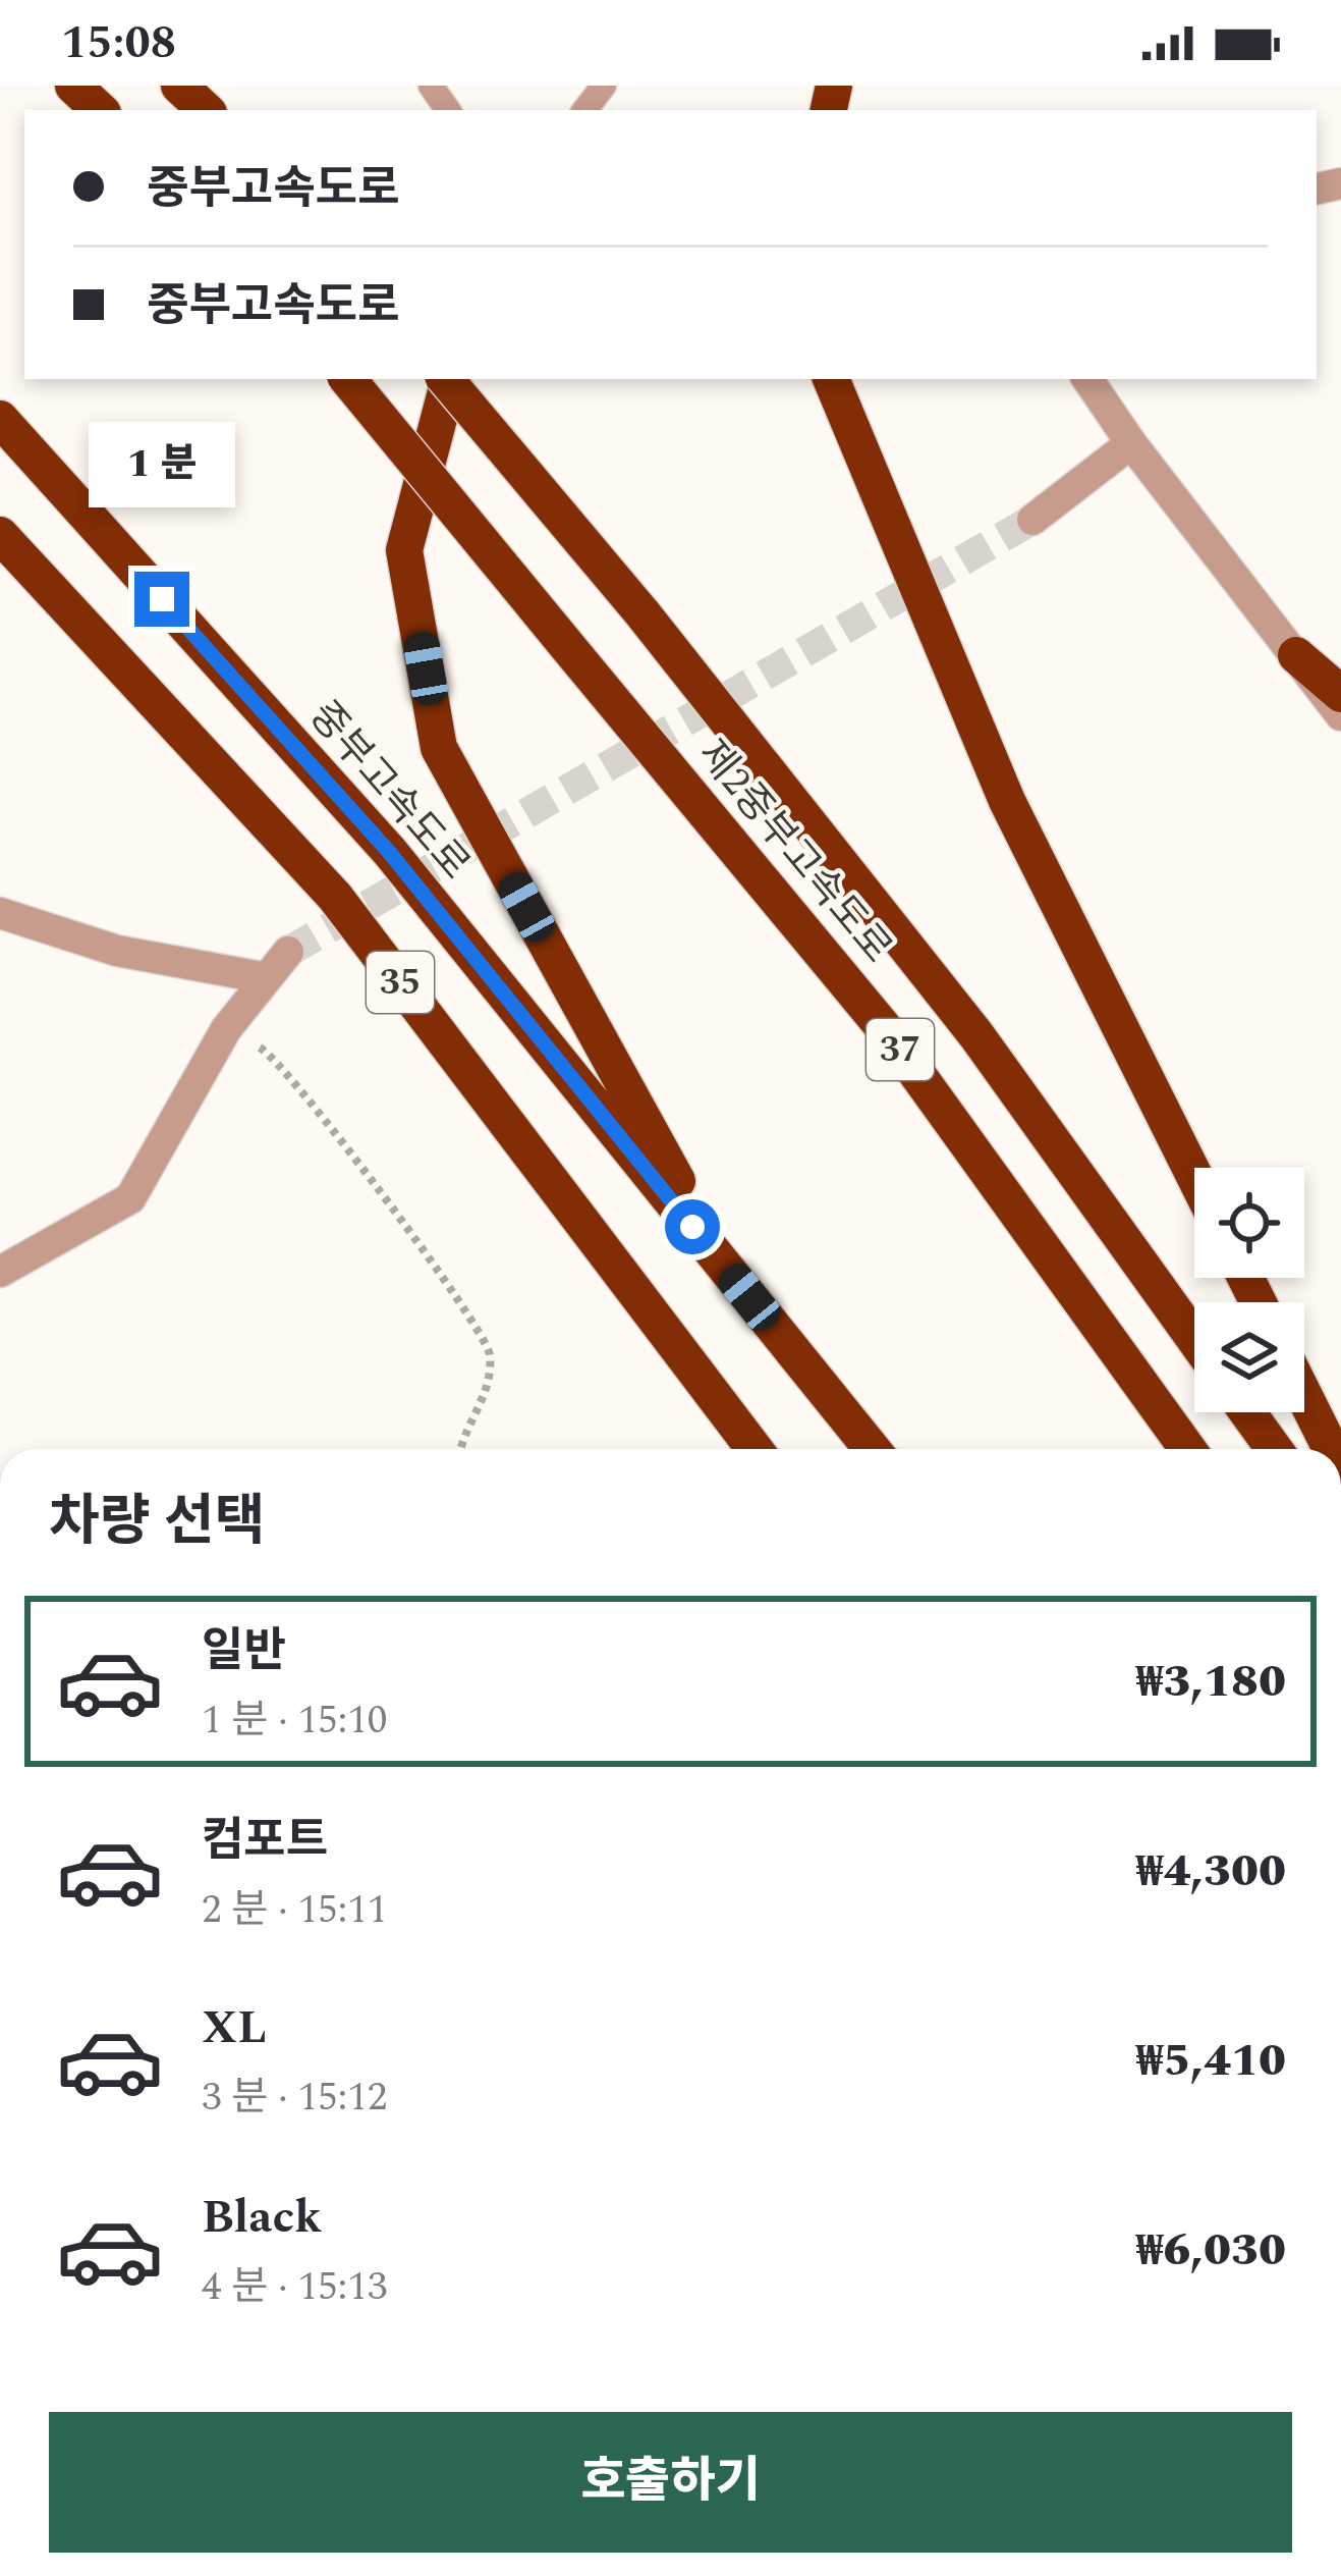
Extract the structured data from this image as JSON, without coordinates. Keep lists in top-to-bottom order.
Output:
{
  "streets": {
    "highway": [
      "중부고속도로",
      "제2중부고속도로",
      "35",
      "37"
    ]
  },
  "page": {
    "status": "15:08",
    "banner": ["중부고속도로", "중부고속도로"],
    "bubble": "1 분",
    "heading": "차량 선택",
    "list": [
      {
        "name": "일반",
        "note": "1 분 · 15:10",
        "value": "₩3,180"
      },
      {
        "name": "컴포트",
        "note": "2 분 · 15:11",
        "value": "₩4,300"
      },
      {
        "name": "XL",
        "note": "3 분 · 15:12",
        "value": "₩5,410"
      },
      {
        "name": "Black",
        "note": "4 분 · 15:13",
        "value": "₩6,030"
      }
    ],
    "buttons": "호출하기"
  }
}
